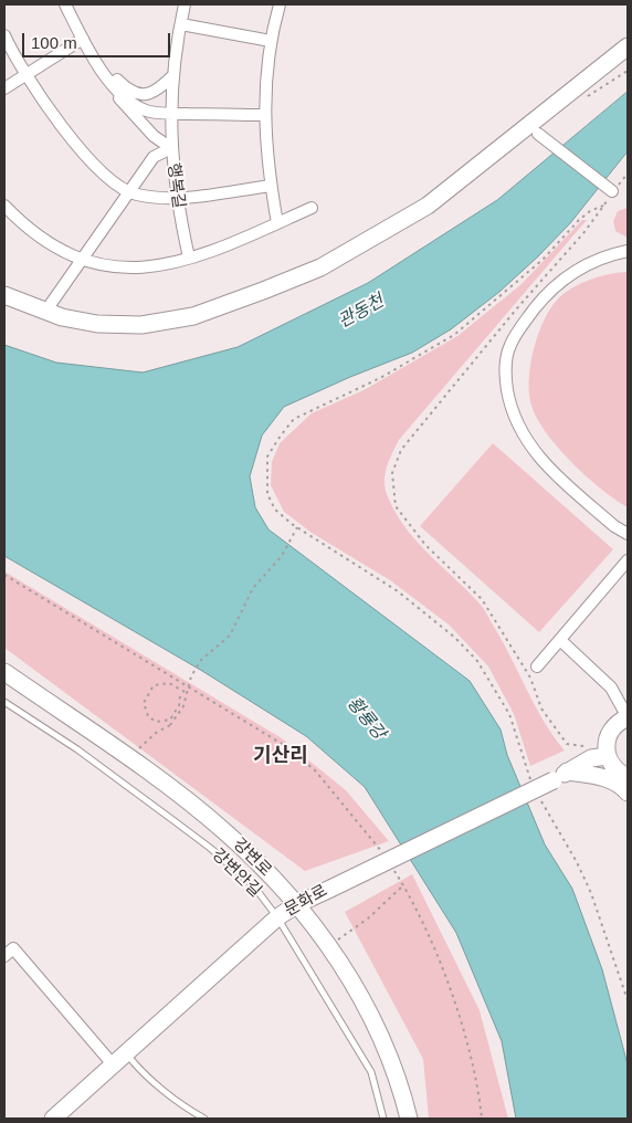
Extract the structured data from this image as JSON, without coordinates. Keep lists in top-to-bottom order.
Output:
{
  "streets": {
    "street": ["행복길", "강변로", "문화로"],
    "lane": ["강변안길"]
  },
  "crossings": [
    ["강변로", "문화로"],
    ["강변안길", "문화로"]
  ],
  "districts": ["기산리"],
  "water": ["관동천", "황룡강"],
  "scale_bar": "100 m"
}
